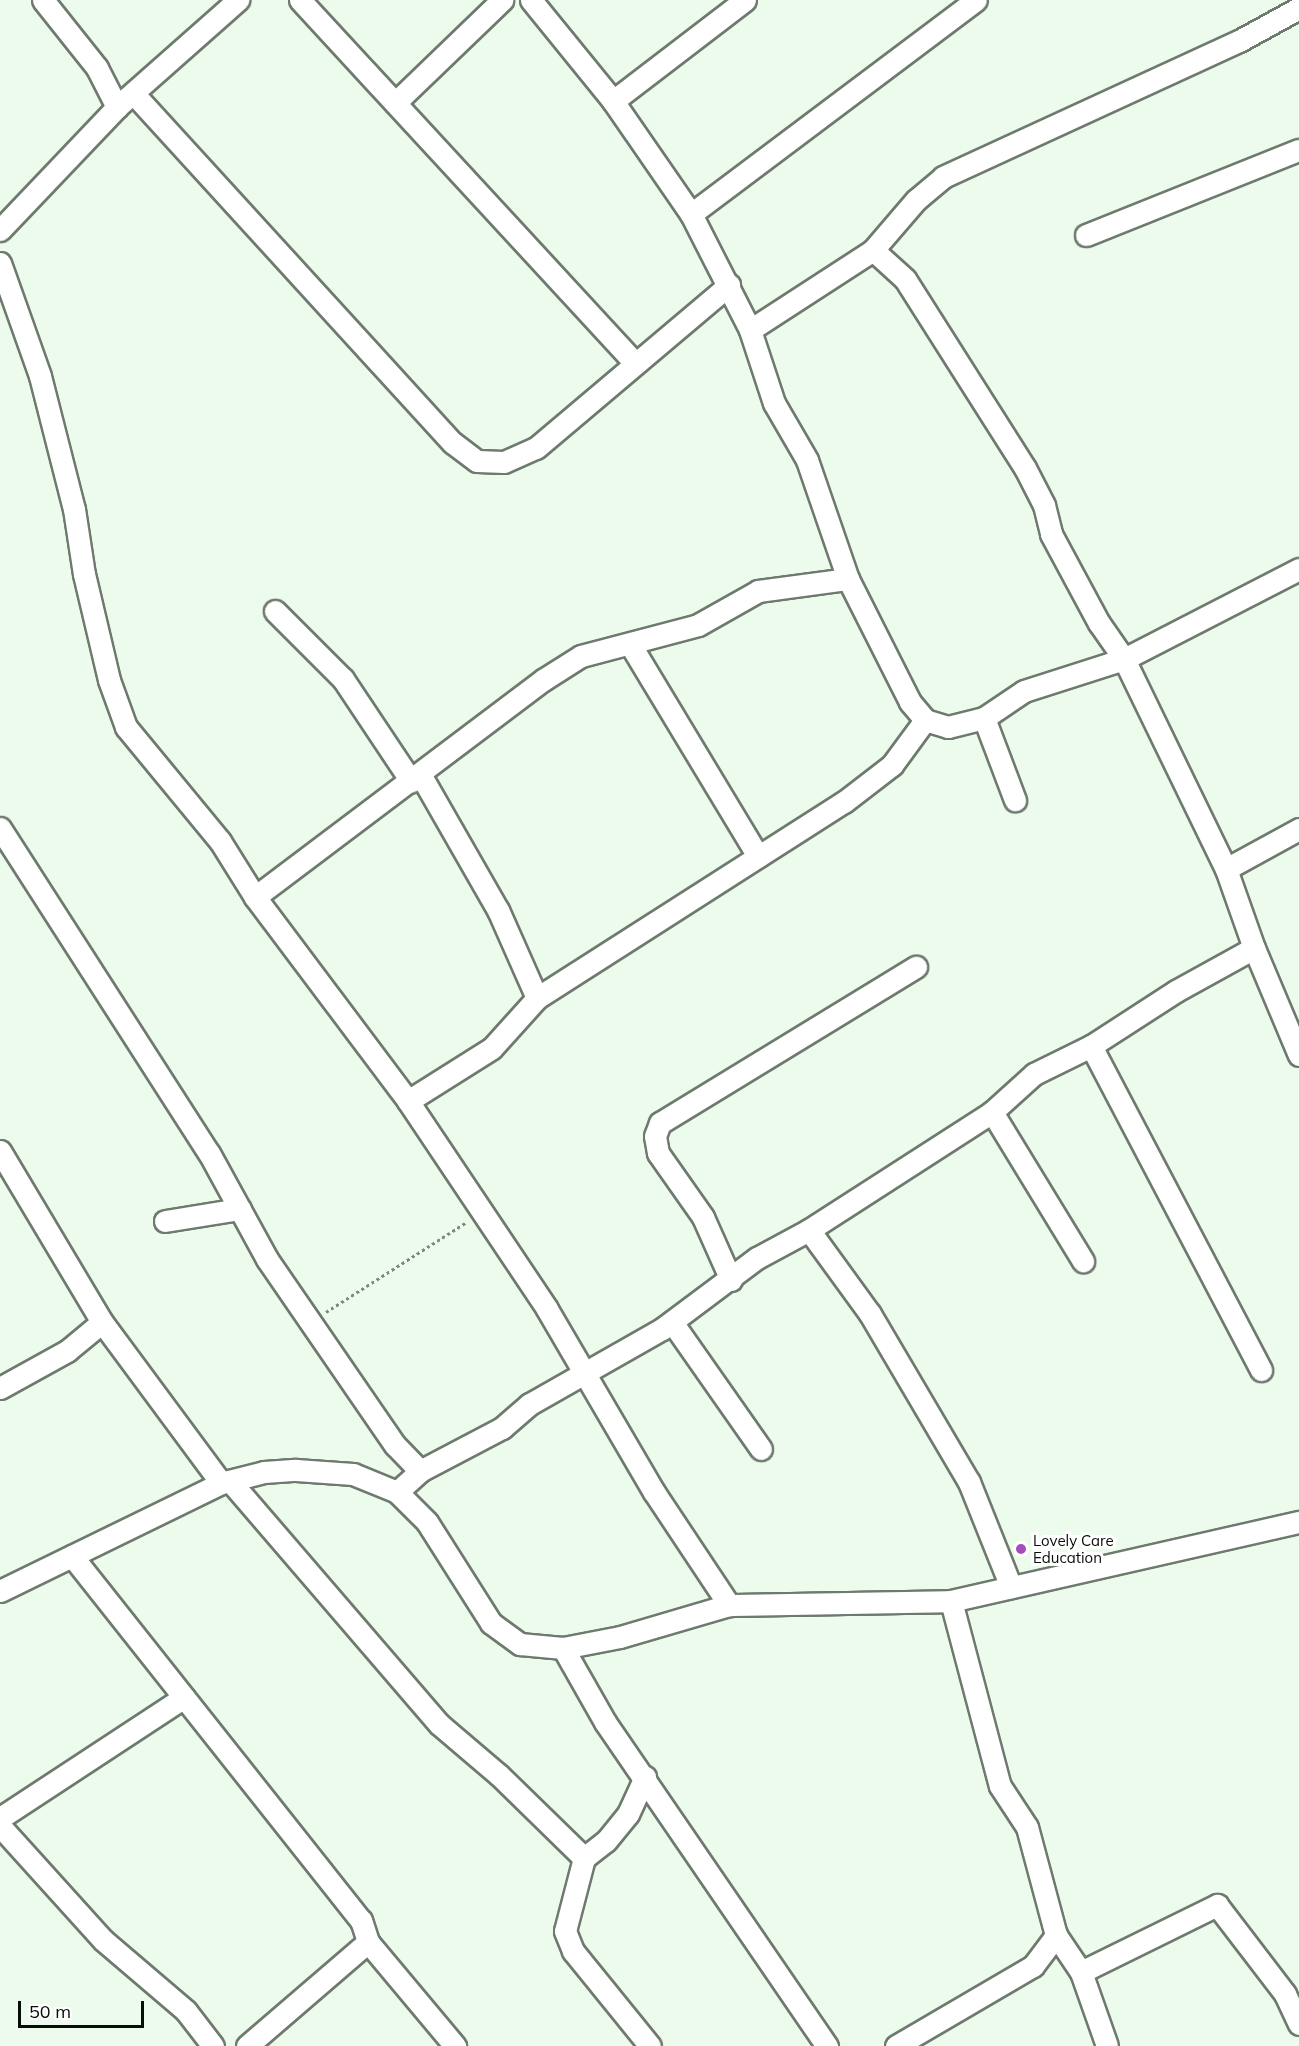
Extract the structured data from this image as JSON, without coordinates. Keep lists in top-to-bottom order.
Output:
{
  "places": ["Lovely Care Education"],
  "scale_bar": "50 m"
}
